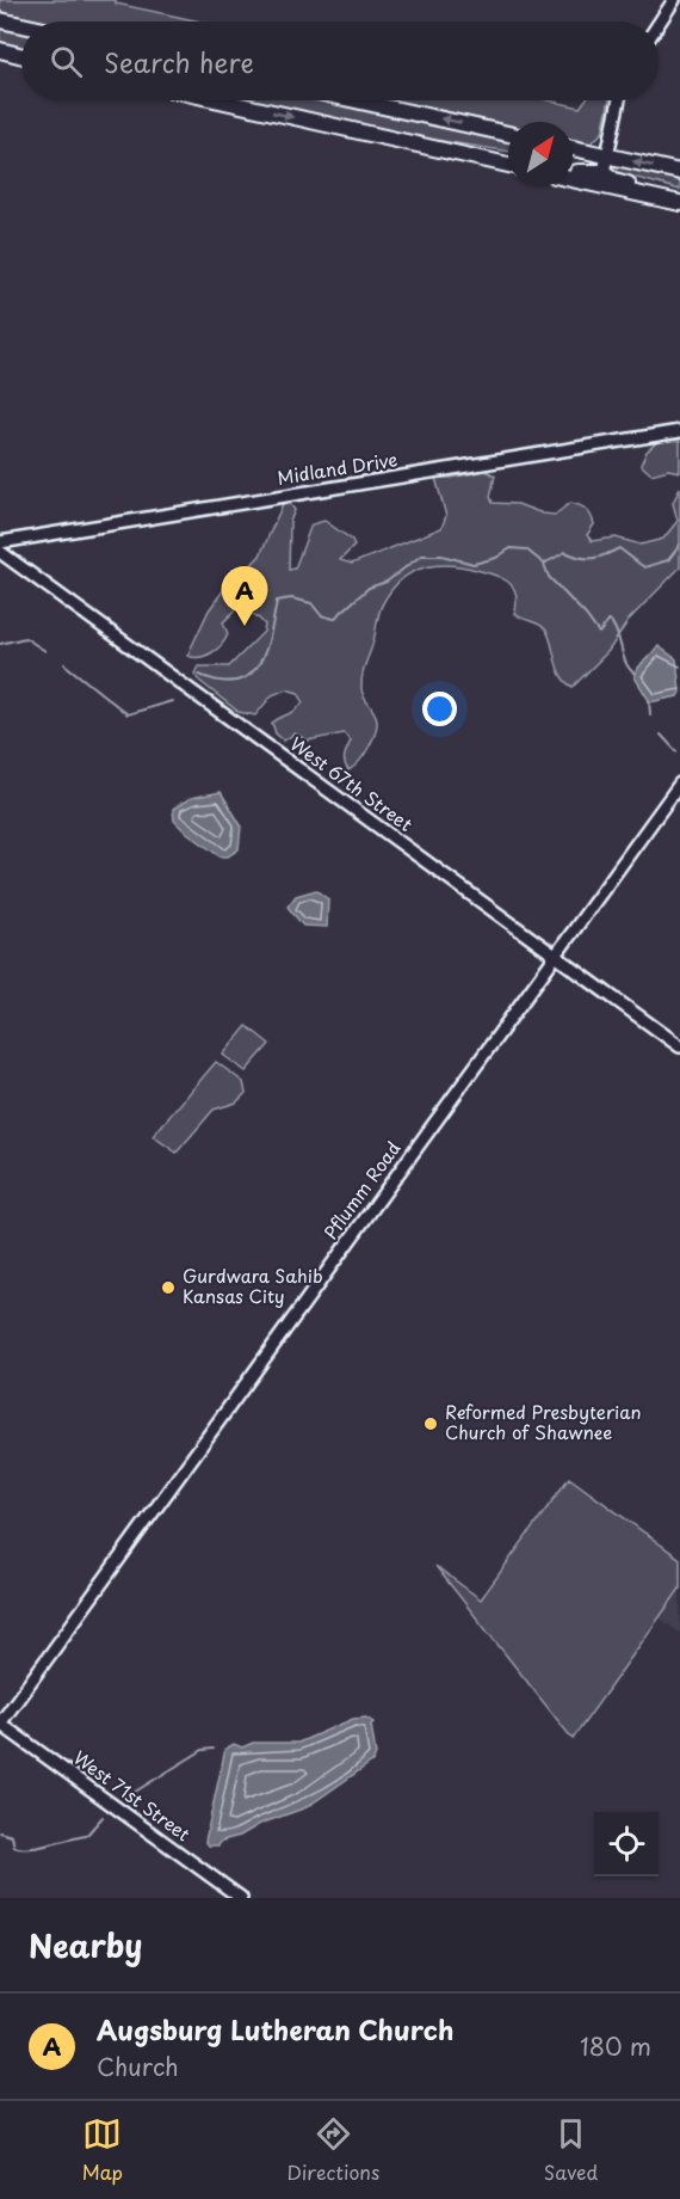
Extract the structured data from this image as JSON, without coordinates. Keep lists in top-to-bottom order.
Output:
{
  "streets": {
    "street": [
      "Midland Drive",
      "West 67th Street",
      "Pflumm Road",
      "West 71st Street"
    ]
  },
  "crossings": [
    ["West 67th Street", "Pflumm Road"],
    ["Pflumm Road", "West 71st Street"]
  ],
  "places": ["Gurdwara Sahib Kansas City", "Reformed Presbyterian Church of Shawnee"],
  "north": "top right",
  "page": {
    "search": "Search here",
    "pins": "A",
    "heading": "Nearby",
    "list": [
      {
        "mark": "A",
        "name": "Augsburg Lutheran Church",
        "note": "Church",
        "value": "180 m"
      }
    ],
    "nav": ["Map", "Directions", "Saved"]
  }
}
